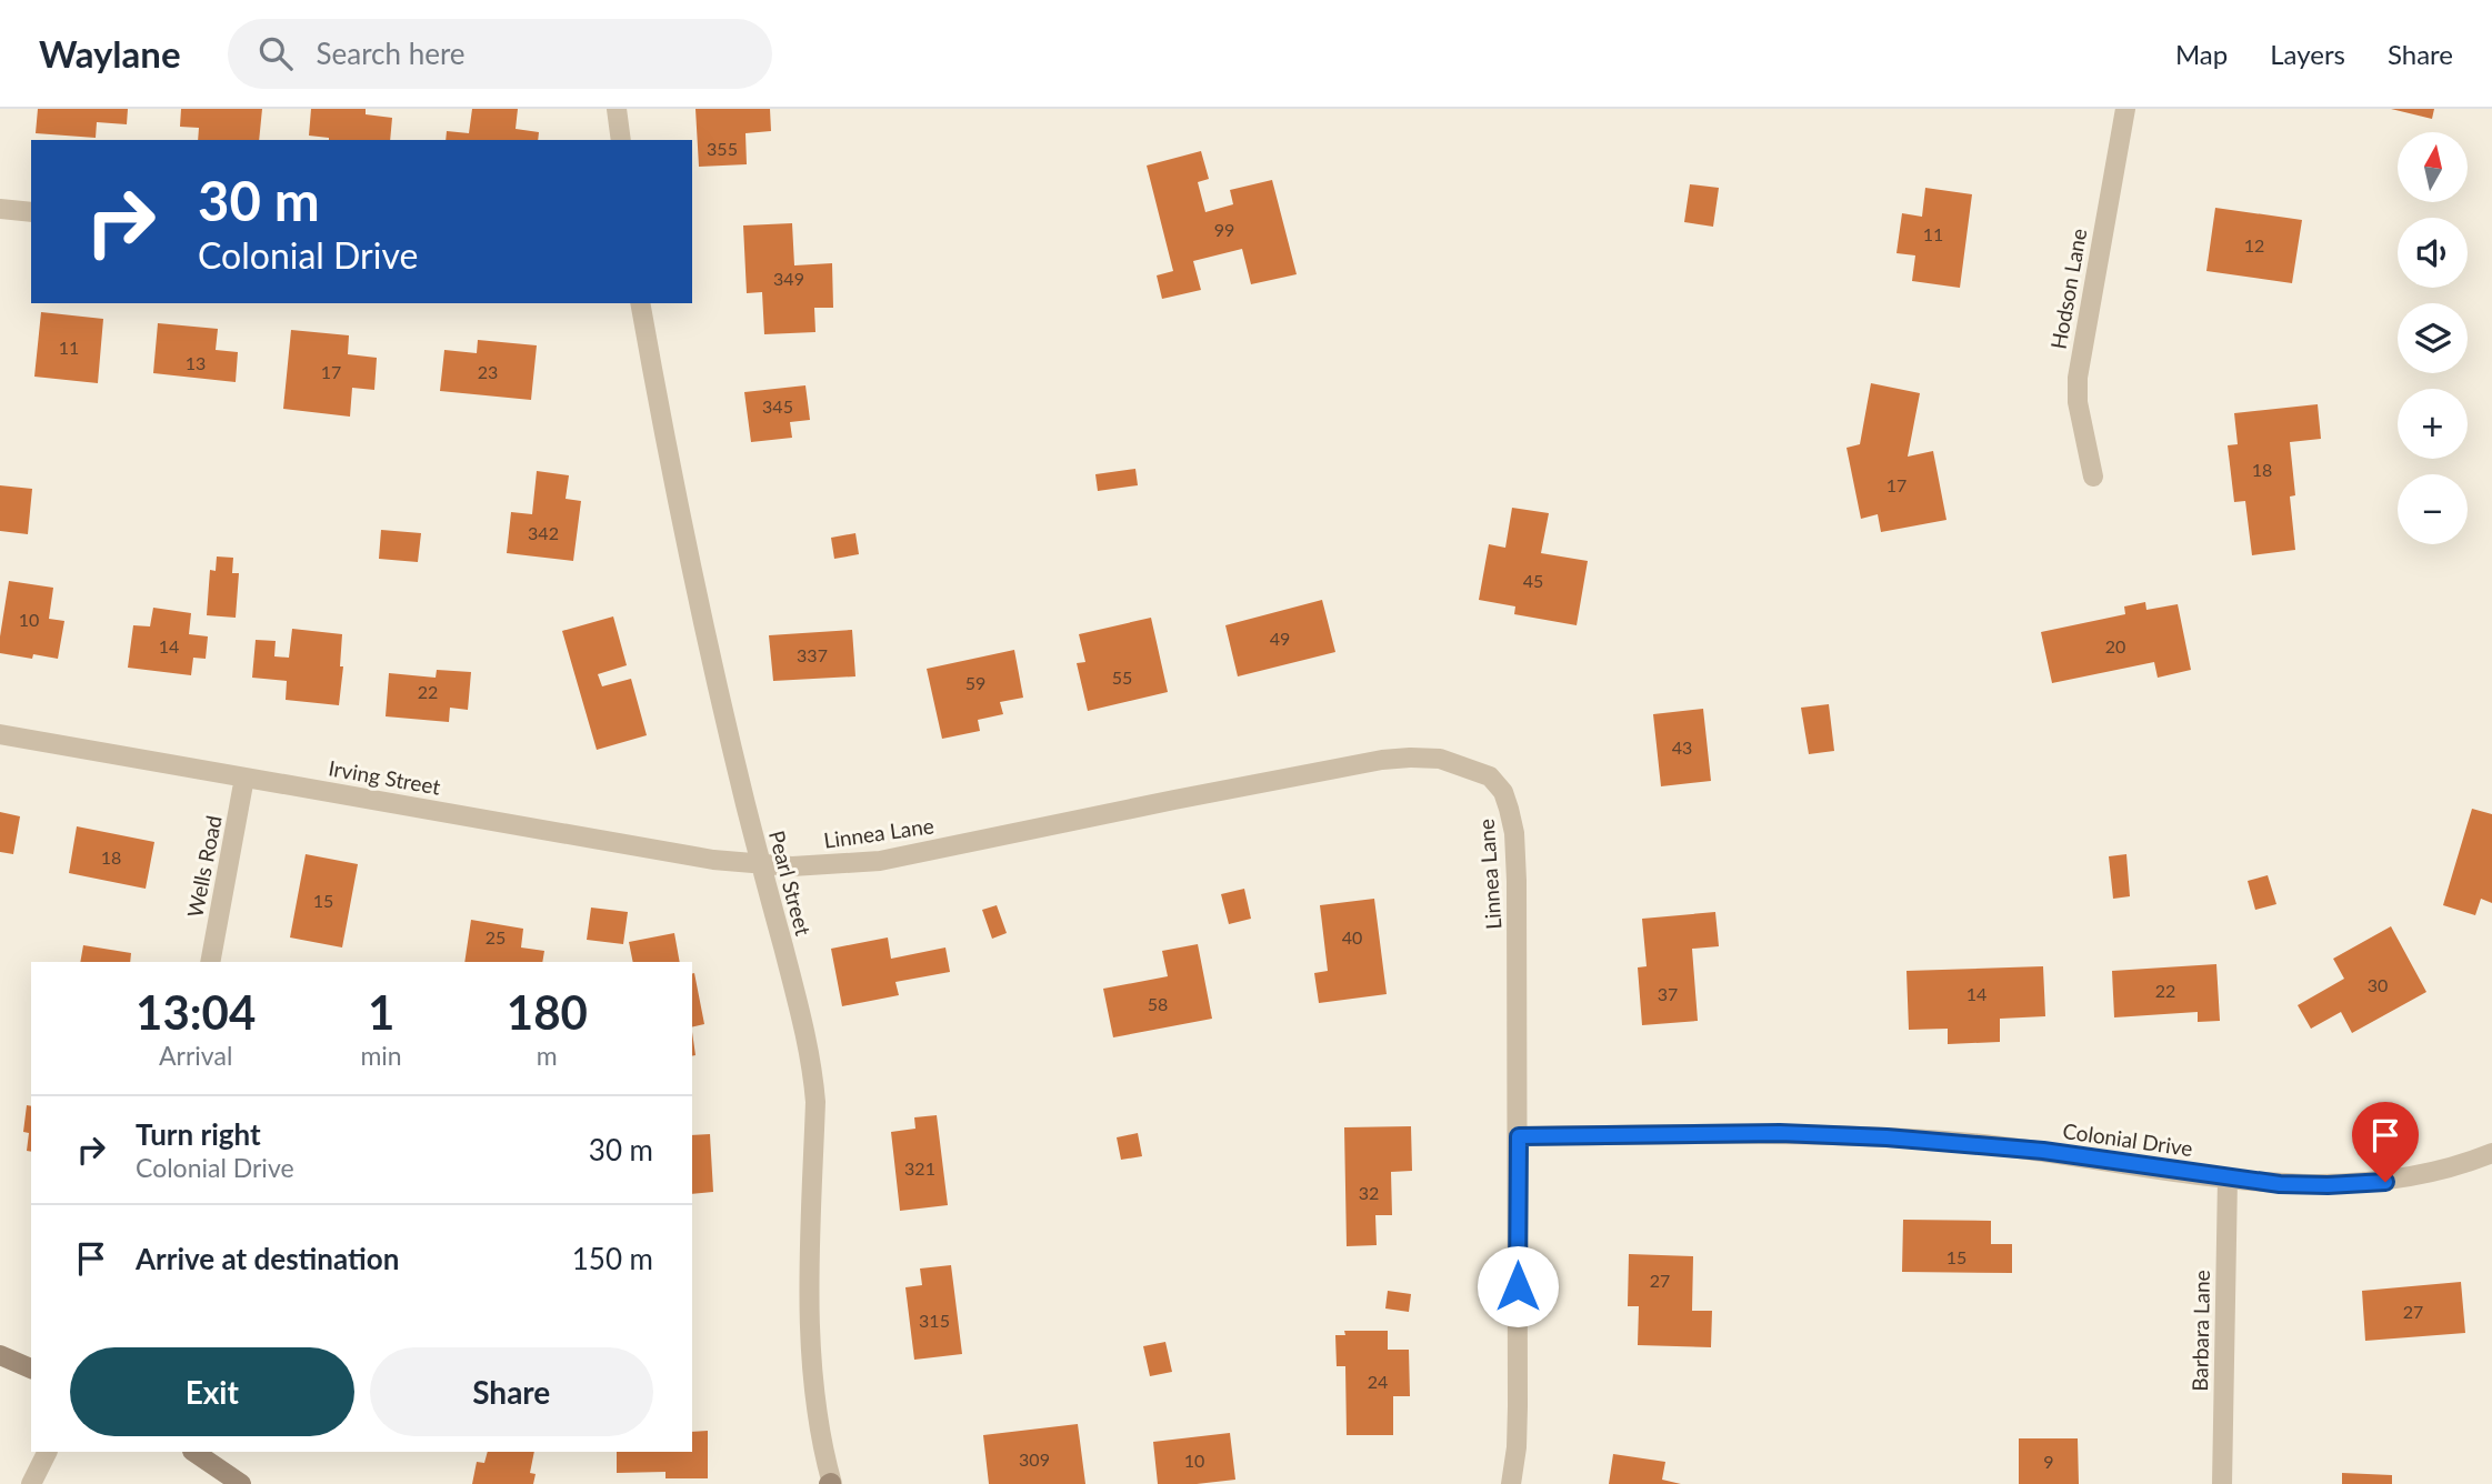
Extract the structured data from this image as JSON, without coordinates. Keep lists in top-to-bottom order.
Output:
{
  "streets": {
    "street": [
      "Hodson Lane",
      "Irving Street",
      "Linnea Lane",
      "Wells Road",
      "Pearl Street",
      "Colonial Drive",
      "Barbara Lane"
    ]
  },
  "crossings": [
    ["Irving Street", "Linnea Lane"],
    ["Irving Street", "Wells Road"],
    ["Irving Street", "Pearl Street"],
    ["Linnea Lane", "Pearl Street"],
    ["Linnea Lane", "Colonial Drive"],
    ["Colonial Drive", "Barbara Lane"]
  ],
  "house_numbers": [
    "355",
    "99",
    "11",
    "12",
    "349",
    "11",
    "13",
    "17",
    "23",
    "345",
    "18",
    "17",
    "342",
    "45",
    "10",
    "49",
    "14",
    "20",
    "337",
    "55",
    "59",
    "22",
    "43",
    "18",
    "15",
    "25",
    "40",
    "30",
    "22",
    "37",
    "14",
    "58",
    "321",
    "32",
    "15",
    "27",
    "27",
    "315",
    "24",
    "309",
    "10",
    "9"
  ],
  "north": "top",
  "page": {
    "header": "Waylane",
    "search": "Search here",
    "nav": ["Map", "Layers", "Share"],
    "map_buttons": ["+", "−"],
    "turn": ["30 m", "Colonial Drive"],
    "eta": [
      "13:04",
      "Arrival",
      "1",
      "min",
      "180",
      "m"
    ],
    "list": [
      {
        "name": "Turn right",
        "note": "Colonial Drive",
        "value": "30 m"
      },
      {
        "name": "Arrive at destination",
        "value": "150 m"
      }
    ],
    "buttons": ["Exit", "Share"]
  }
}
